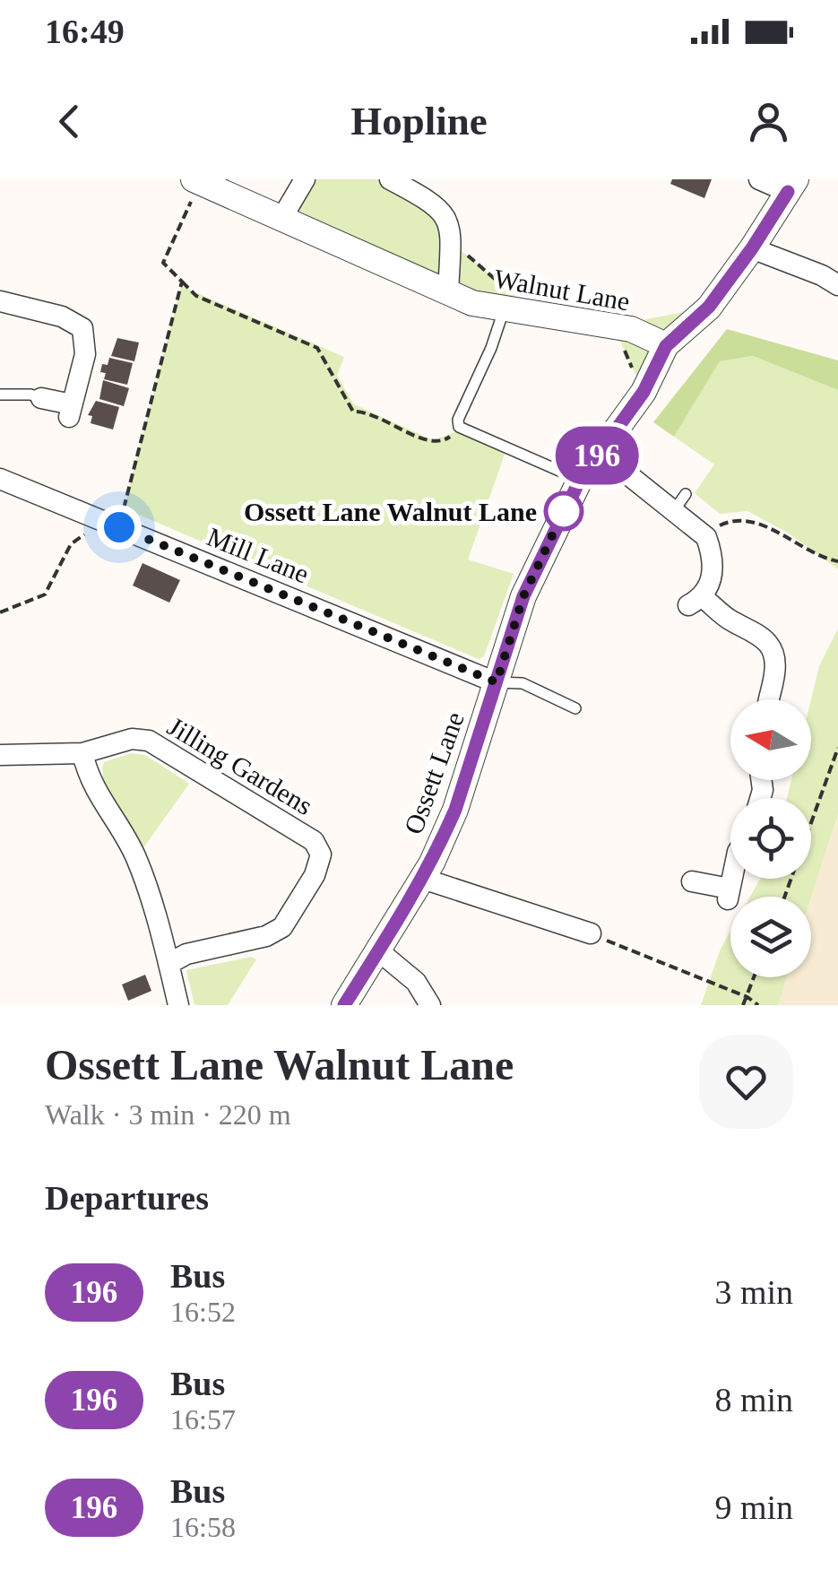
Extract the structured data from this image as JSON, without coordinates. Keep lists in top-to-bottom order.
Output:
{
  "streets": {
    "street": [
      "Walnut Lane",
      "Mill Lane",
      "Jilling Gardens",
      "Ossett Lane"
    ]
  },
  "crossings": [
    ["Walnut Lane", "Ossett Lane"],
    ["Mill Lane", "Ossett Lane"]
  ],
  "places": ["Ossett Lane Walnut Lane"],
  "lines": ["bus line 196"],
  "north": "left",
  "page": {
    "status": "16:49",
    "header": "Hopline",
    "on_map": "196",
    "heading": [
      ["Ossett Lane Walnut Lane", "Walk · 3 min · 220 m"],
      "Departures"
    ],
    "list": [
      {
        "mark": "196",
        "name": "Bus",
        "note": "16:52",
        "value": "3 min"
      },
      {
        "mark": "196",
        "name": "Bus",
        "note": "16:57",
        "value": "8 min"
      },
      {
        "mark": "196",
        "name": "Bus",
        "note": "16:58",
        "value": "9 min"
      }
    ]
  }
}
